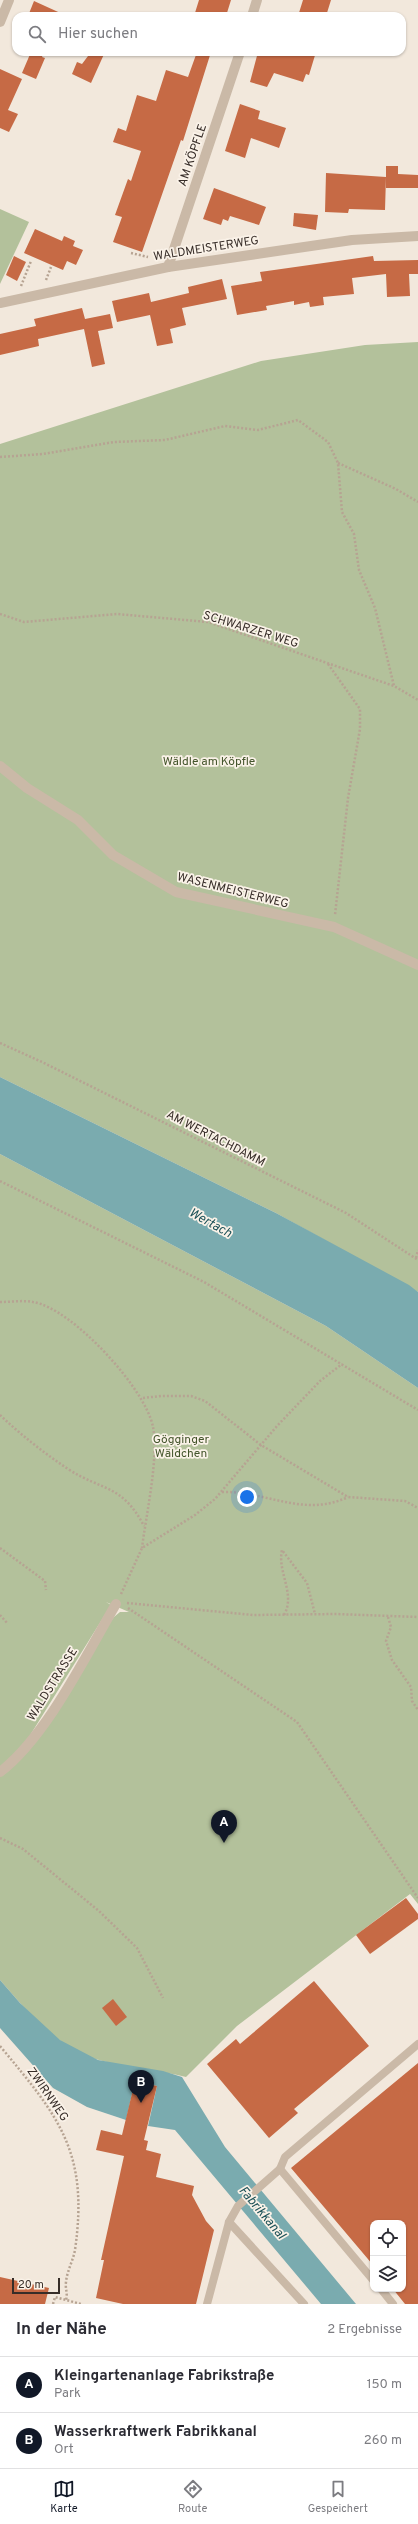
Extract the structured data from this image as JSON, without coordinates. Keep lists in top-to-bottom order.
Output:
{
  "streets": {
    "street": [
      "AM KÖPFLE",
      "WALDMEISTERWEG",
      "WASENMEISTERWEG",
      "WALDSTRASSE"
    ],
    "path": ["SCHWARZER WEG", "AM WERTACHDAMM", "ZWIRNWEG"]
  },
  "crossings": [
    ["AM KÖPFLE", "WALDMEISTERWEG"]
  ],
  "water": ["Wertach", "Fabrikkanal"],
  "parks": ["Wäldle am Köpfle", "Gögginger Wäldchen"],
  "scale_bar": "20 m",
  "page": {
    "search": "Hier suchen",
    "pins": ["A", "B"],
    "scale": "20 m",
    "heading": ["In der Nähe", "2 Ergebnisse"],
    "list": [
      {
        "mark": "A",
        "name": "Kleingartenanlage Fabrikstraße",
        "note": "Park",
        "value": "150 m"
      },
      {
        "mark": "B",
        "name": "Wasserkraftwerk Fabrikkanal",
        "note": "Ort",
        "value": "260 m"
      }
    ],
    "nav": ["Karte", "Route", "Gespeichert"]
  }
}
